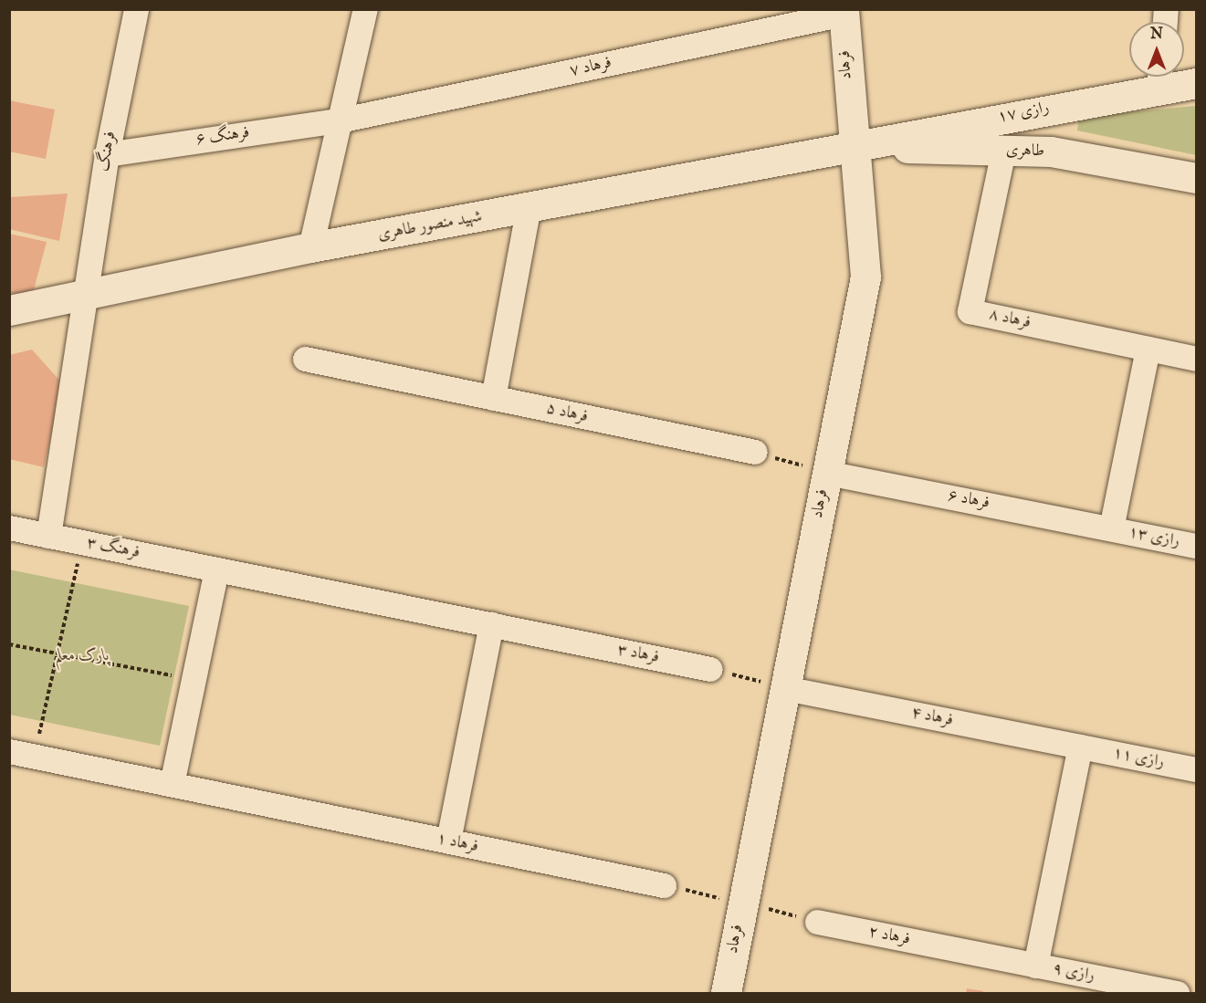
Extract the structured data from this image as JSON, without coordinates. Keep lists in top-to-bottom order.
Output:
{
  "streets": {
    "street": [
      "فرهاد",
      "فرهاد ۷",
      "رازی ۱۷",
      "فرهنگ ۶",
      "فرهنگ",
      "طاهری",
      "شهید منصور طاهری",
      "فرهاد ۸",
      "فرهاد ۵",
      "فرهاد ۶",
      "رازی ۱۳",
      "فرهنگ ۳",
      "فرهاد ۳",
      "فرهاد ۴",
      "رازی ۱۱",
      "فرهاد ۱",
      "فرهاد ۲",
      "رازی ۹"
    ]
  },
  "crossings": [
    ["فرهاد", "فرهاد ۷"],
    ["فرهاد", "رازی ۱۷"],
    ["فرهاد", "طاهری"],
    ["فرهاد", "شهید منصور طاهری"],
    ["فرهاد", "فرهاد ۶"],
    ["فرهاد", "فرهاد ۴"],
    ["فرهاد ۷", "فرهنگ ۶"],
    ["رازی ۱۷", "طاهری"],
    ["رازی ۱۷", "شهید منصور طاهری"],
    ["فرهنگ ۶", "فرهنگ"],
    ["فرهنگ", "شهید منصور طاهری"],
    ["فرهنگ", "فرهنگ ۳"],
    ["طاهری", "شهید منصور طاهری"],
    ["طاهری", "فرهاد ۸"],
    ["فرهاد ۶", "رازی ۱۳"],
    ["فرهنگ ۳", "فرهاد ۳"],
    ["فرهاد ۴", "رازی ۱۱"],
    ["فرهاد ۲", "رازی ۹"]
  ],
  "parks": ["پارک معلم"],
  "north": "top"
}
